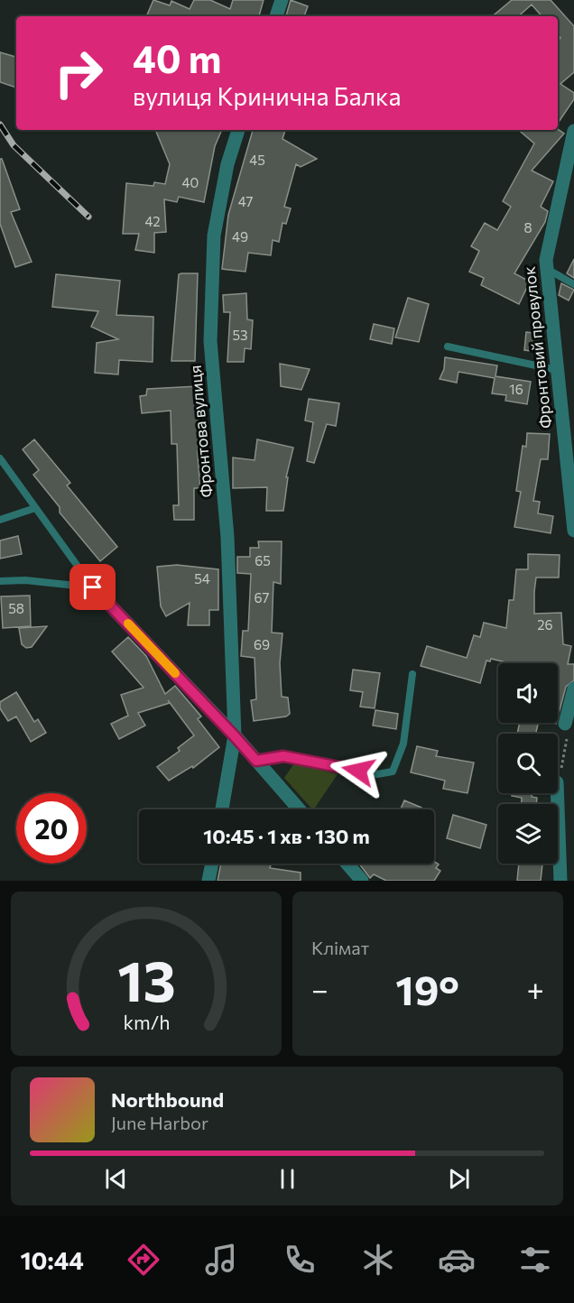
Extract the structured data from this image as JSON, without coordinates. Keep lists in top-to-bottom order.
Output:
{
  "streets": {
    "street": ["Фронтовий провулок", "Фронтова вулиця"]
  },
  "house_numbers": [
    "45",
    "40",
    "47",
    "42",
    "8",
    "49",
    "53",
    "16",
    "65",
    "54",
    "67",
    "58",
    "26",
    "69"
  ],
  "page": {
    "turn": ["40 m", "вулиця Кринична Балка"],
    "limit": "20",
    "trip": "10:45 · 1 хв · 130 m",
    "tile": "Клімат",
    "heat": ["−", "19°", "+"],
    "song": ["Northbound", "June Harbor"],
    "tabs": "10:44",
    "gauge": ["13", "km/h"]
  }
}
